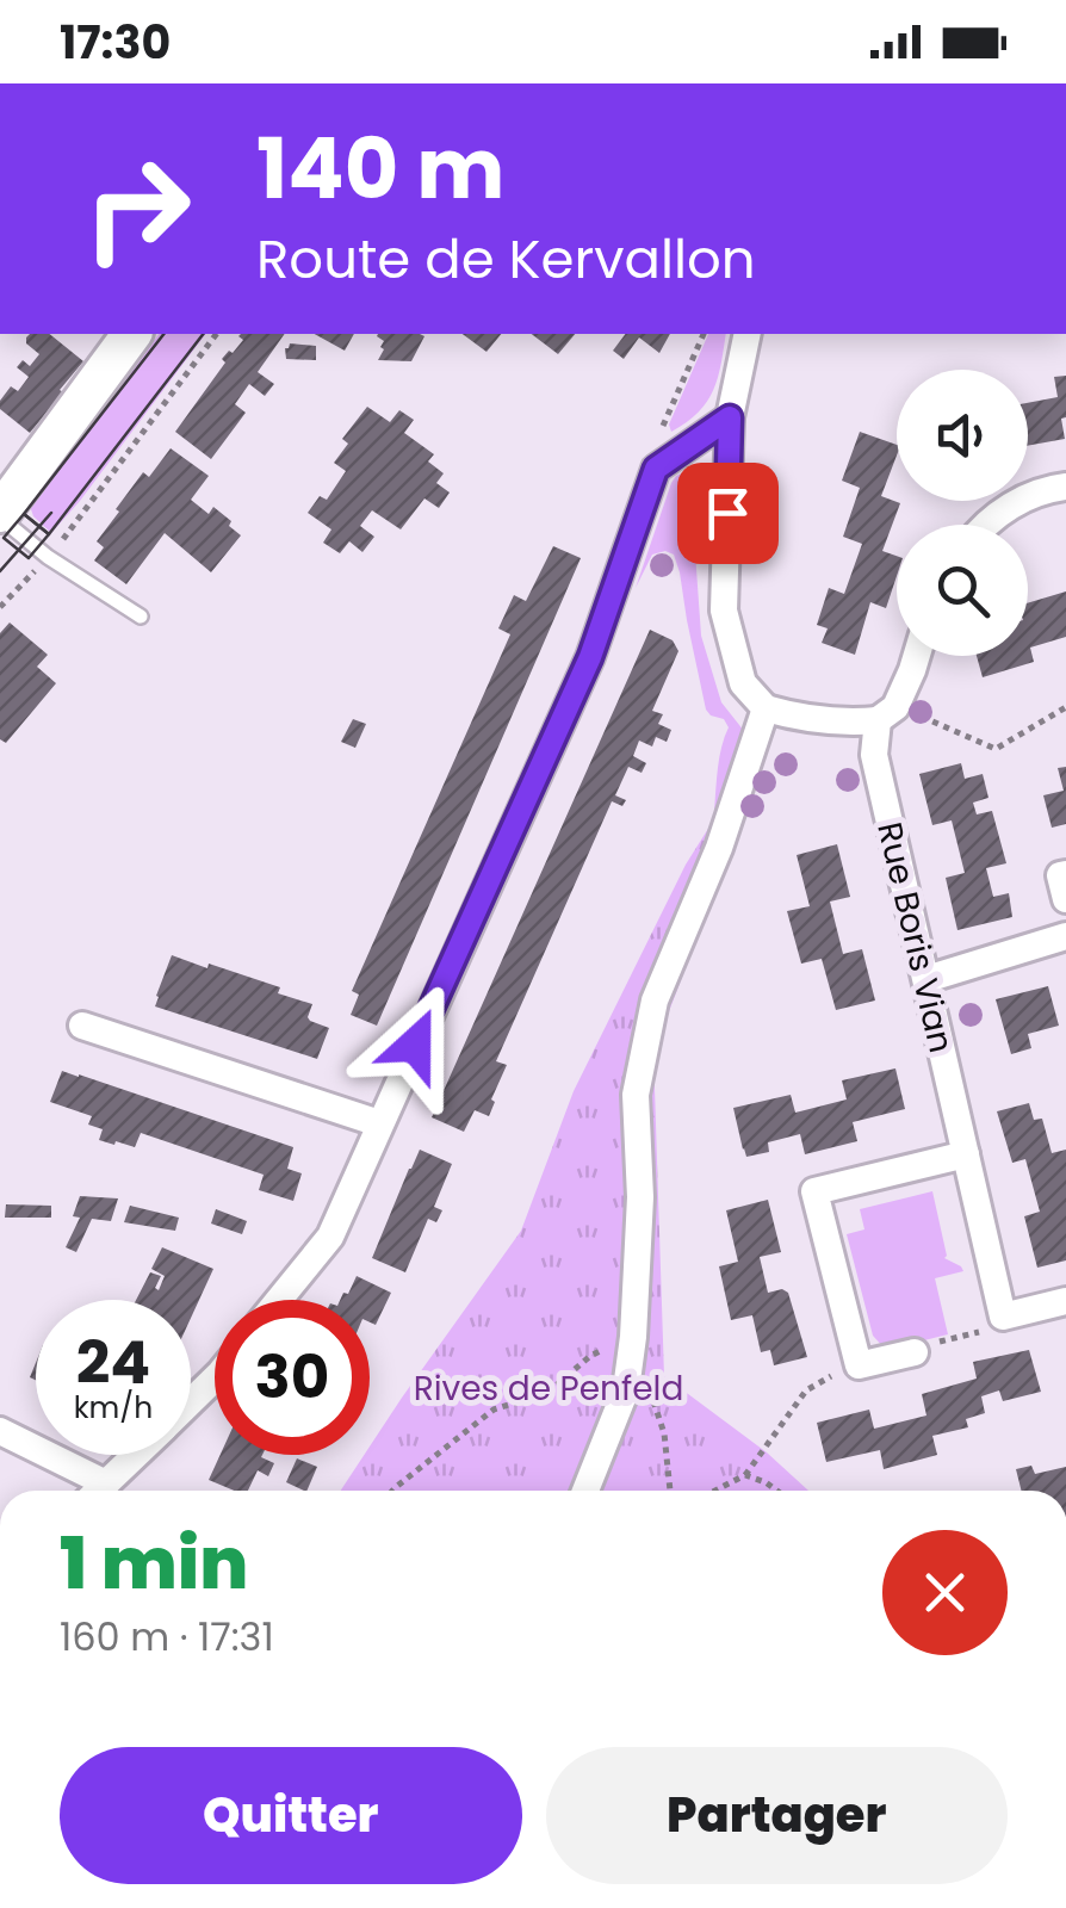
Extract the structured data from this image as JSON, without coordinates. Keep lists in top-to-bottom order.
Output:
{
  "streets": {
    "street": ["Rue Boris Vian"]
  },
  "parks": ["Rives de Penfeld"],
  "page": {
    "status": "17:30",
    "turn": ["140 m", "Route de Kervallon"],
    "speed": "24 km/h",
    "limit": "30",
    "heading": ["1 min", "160 m · 17:31"],
    "buttons": ["Quitter", "Partager"]
  }
}
